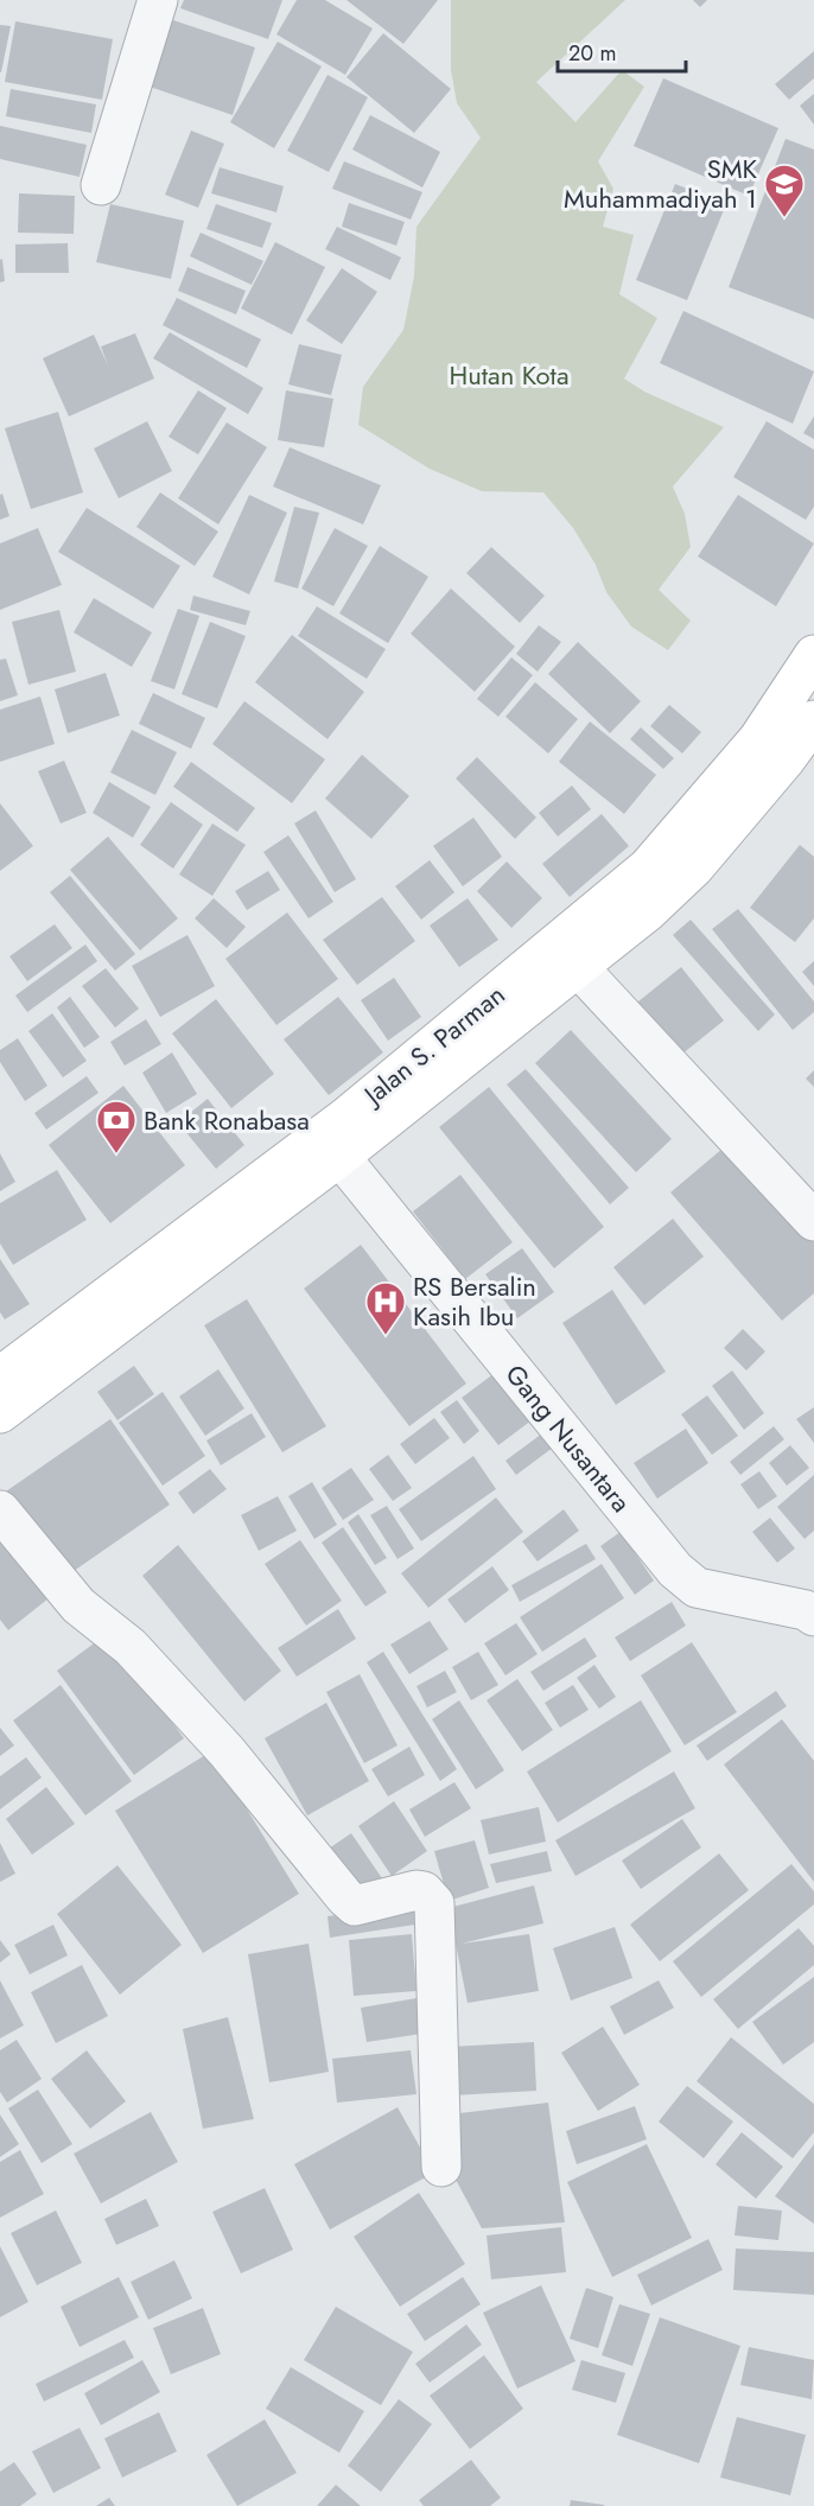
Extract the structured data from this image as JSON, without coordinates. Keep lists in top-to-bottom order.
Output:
{
  "streets": {
    "main road": ["Jalan S. Parman"],
    "street": ["Gang Nusantara"]
  },
  "crossings": [
    ["Jalan S. Parman", "Gang Nusantara"]
  ],
  "parks": ["Hutan Kota"],
  "places": {
    "school or university": ["SMK Muhammadiyah 1"],
    "bank": ["Bank Ronabasa"],
    "hospital": ["RS Bersalin Kasih Ibu"]
  },
  "scale_bar": "20 m"
}
